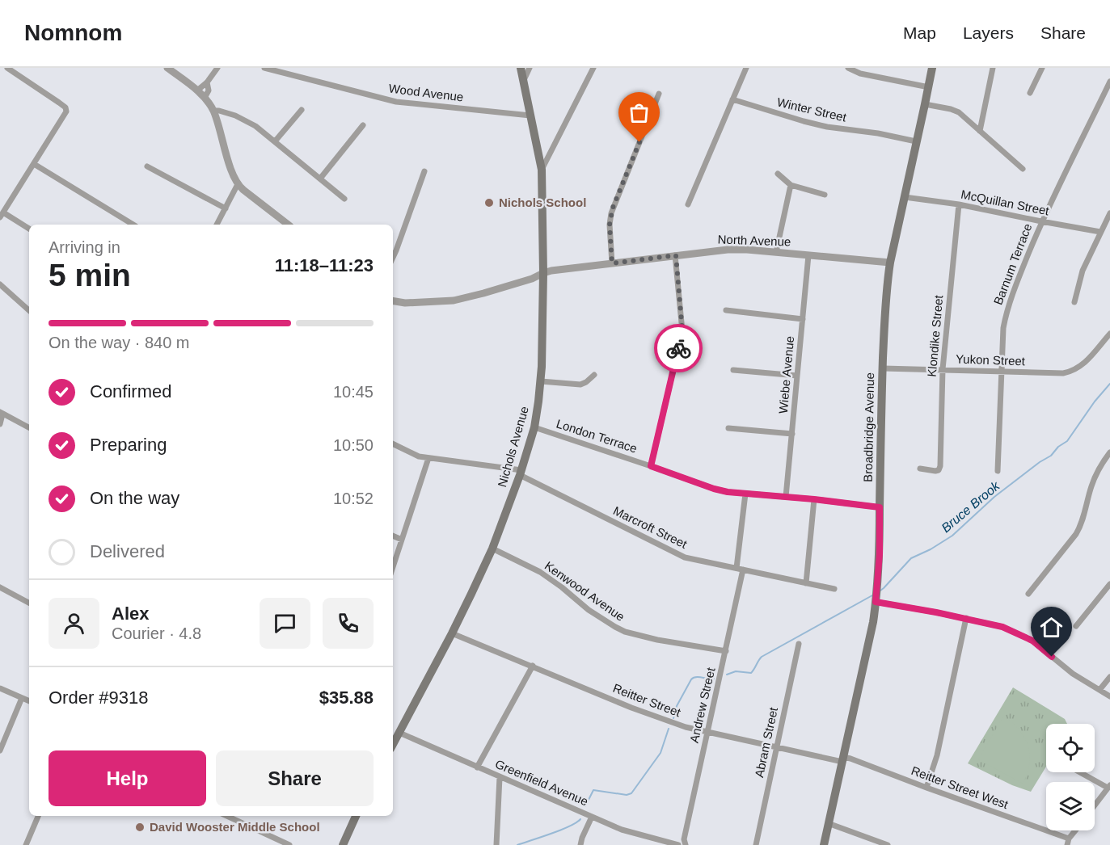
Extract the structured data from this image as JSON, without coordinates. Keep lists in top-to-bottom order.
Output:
{
  "streets": {
    "main road": ["Broadbridge Avenue", "Nichols Avenue"],
    "street": [
      "Wood Avenue",
      "Winter Street",
      "McQuillan Street",
      "North Avenue",
      "Barnum Terrace",
      "Klondike Street",
      "Yukon Street",
      "Wiebe Avenue",
      "London Terrace",
      "Marcroft Street",
      "Kenwood Avenue",
      "Reitter Street",
      "Andrew Street",
      "Abram Street",
      "Greenfield Avenue",
      "Reitter Street West"
    ]
  },
  "crossings": [
    ["Wood Avenue", "Nichols Avenue"],
    ["Winter Street", "Broadbridge Avenue"],
    ["McQuillan Street", "Barnum Terrace"],
    ["McQuillan Street", "Klondike Street"],
    ["McQuillan Street", "Broadbridge Avenue"],
    ["North Avenue", "Wiebe Avenue"],
    ["North Avenue", "Broadbridge Avenue"],
    ["North Avenue", "Nichols Avenue"],
    ["Barnum Terrace", "Yukon Street"],
    ["Klondike Street", "Yukon Street"],
    ["Yukon Street", "Broadbridge Avenue"],
    ["Wiebe Avenue", "London Terrace"],
    ["Broadbridge Avenue", "London Terrace"],
    ["Broadbridge Avenue", "Reitter Street"],
    ["Broadbridge Avenue", "Reitter Street West"],
    ["London Terrace", "Nichols Avenue"],
    ["Nichols Avenue", "Marcroft Street"],
    ["Nichols Avenue", "Kenwood Avenue"],
    ["Nichols Avenue", "Reitter Street"],
    ["Nichols Avenue", "Greenfield Avenue"],
    ["Marcroft Street", "Andrew Street"],
    ["Kenwood Avenue", "Andrew Street"],
    ["Reitter Street", "Andrew Street"],
    ["Reitter Street", "Abram Street"],
    ["Reitter Street", "Reitter Street West"]
  ],
  "water": ["Bruce Brook"],
  "places": ["Nichols School", "David Wooster Middle School"],
  "page": {
    "header": "Nomnom",
    "nav": ["Map", "Layers", "Share"],
    "heading": ["5 min", "Arriving in", "11:18–11:23"],
    "panel": [
      "Alex",
      "Courier · 4.8",
      "Order #9318",
      "$35.88"
    ],
    "bar": "On the way · 840 m",
    "list": [
      ["Confirmed", "10:45"],
      ["Preparing", "10:50"],
      ["On the way", "10:52"],
      "Delivered"
    ],
    "buttons": ["Help", "Share"]
  }
}
